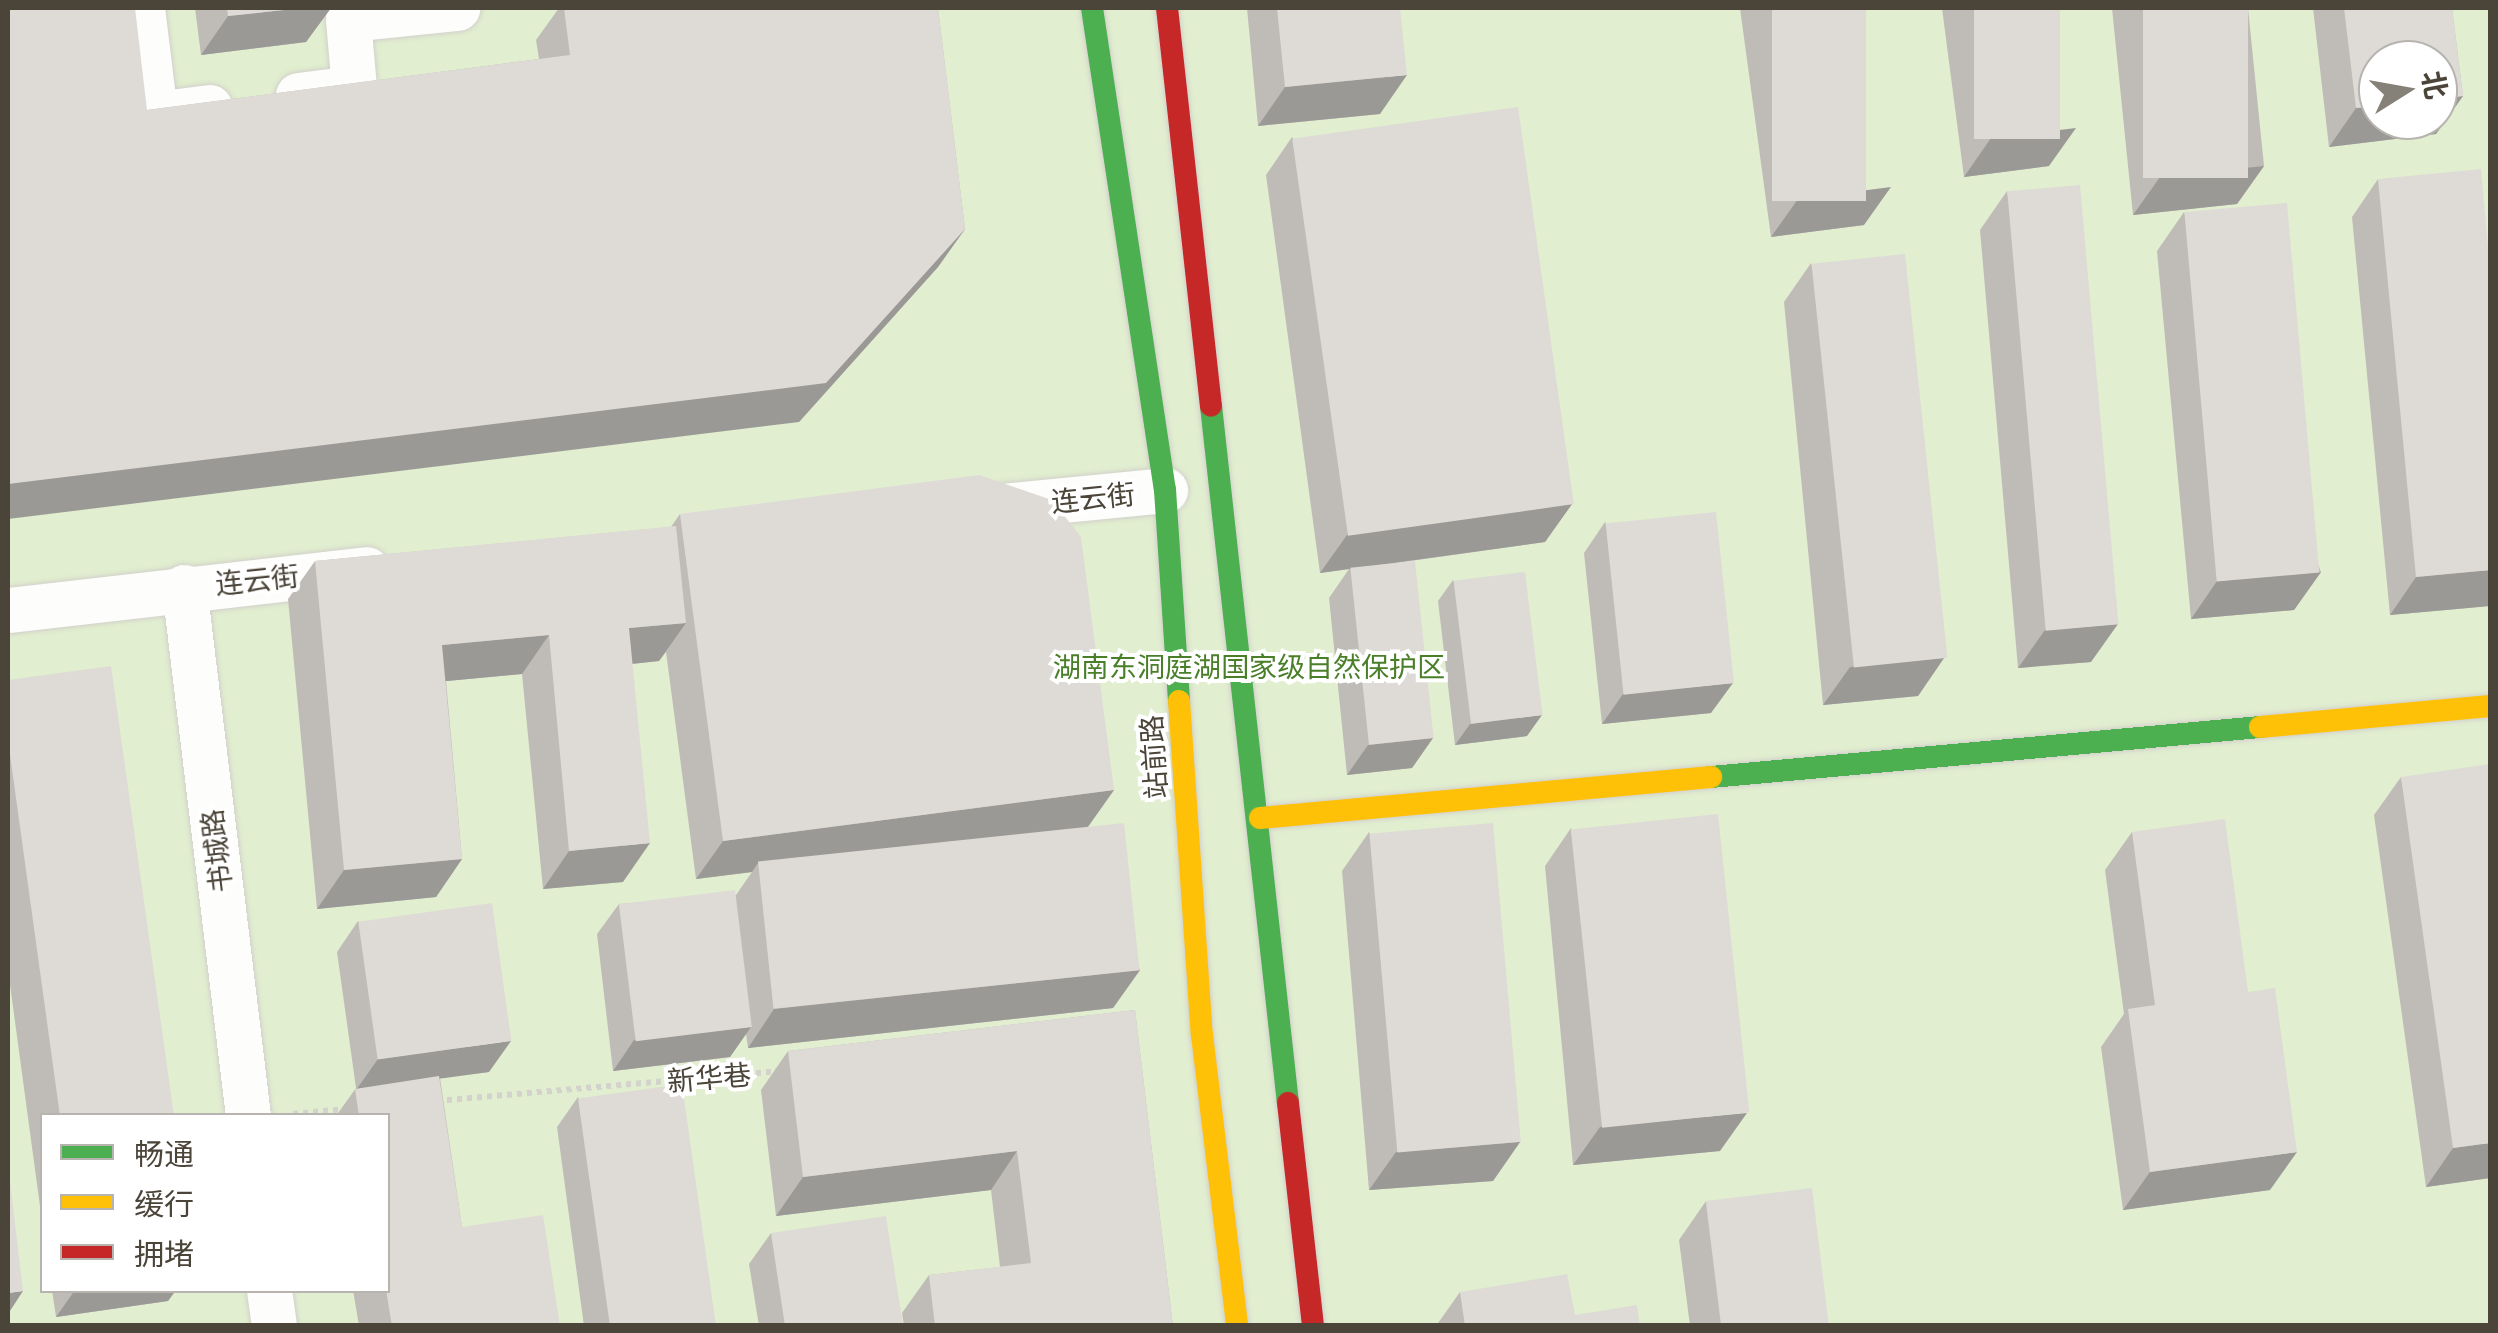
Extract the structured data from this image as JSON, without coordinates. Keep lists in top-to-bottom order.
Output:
{
  "streets": {
    "main road": ["站前路"],
    "street": ["连云街", "书城路"],
    "path": ["新华巷"]
  },
  "crossings": [
    ["连云街", "站前路"],
    ["连云街", "书城路"]
  ],
  "parks": ["湖南东洞庭湖国家级自然保护区"],
  "legend": ["畅通", "缓行", "拥堵"],
  "north": "right"
}
